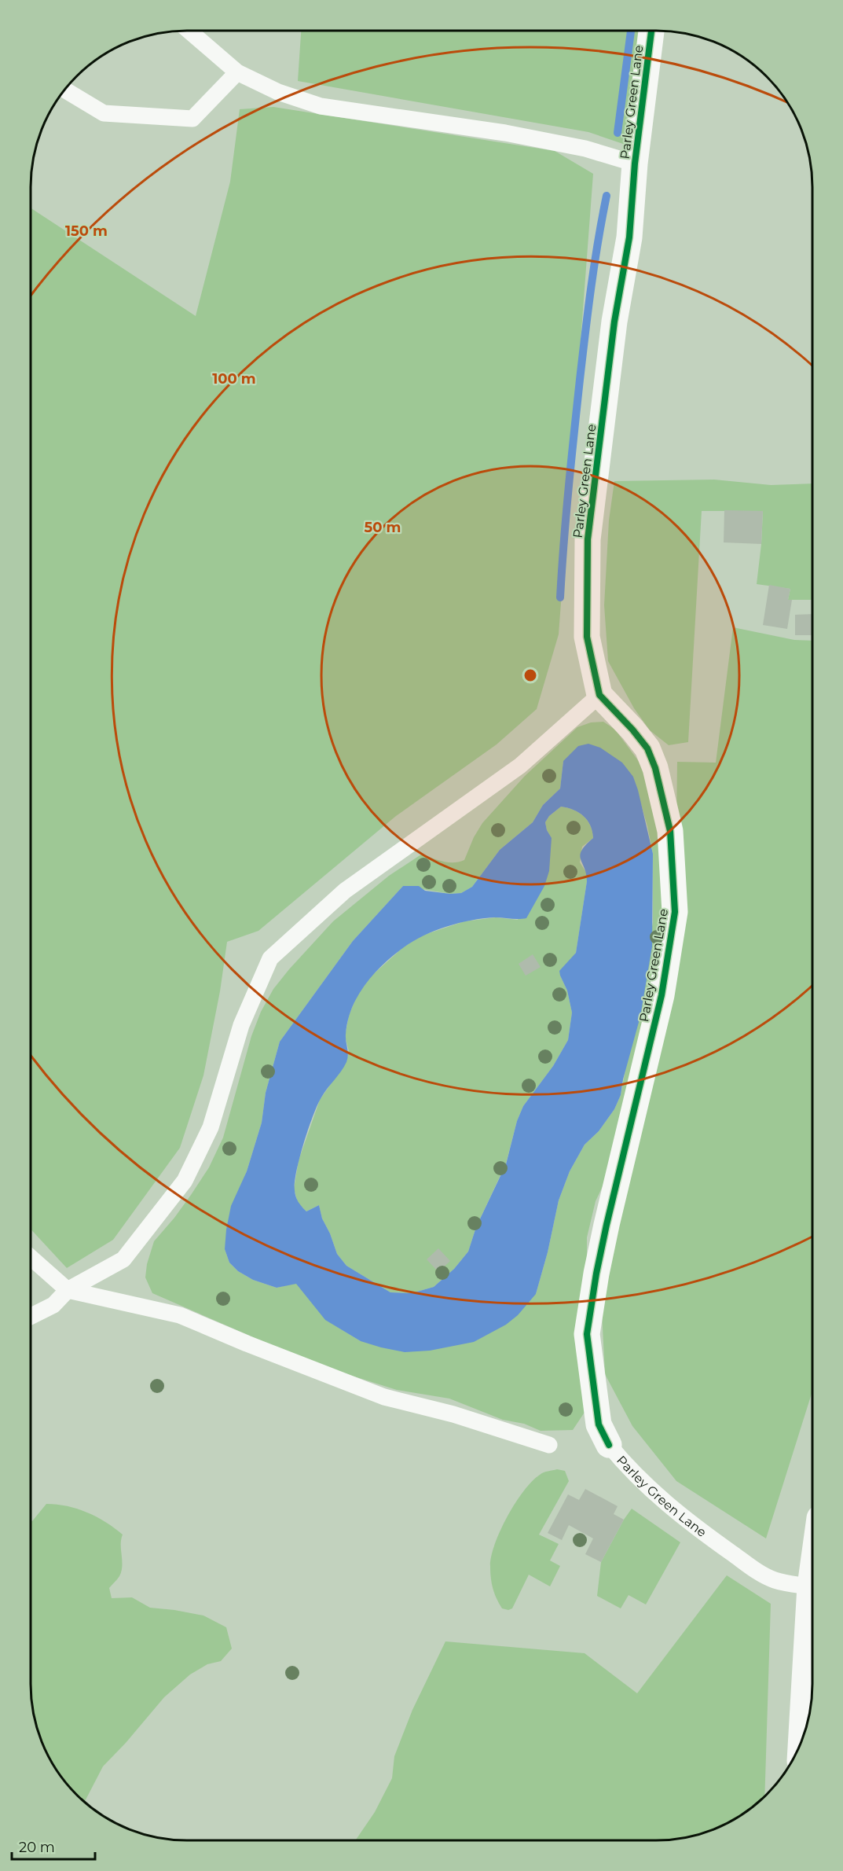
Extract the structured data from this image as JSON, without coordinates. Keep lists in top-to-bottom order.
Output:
{
  "streets": {
    "street": ["Parley Green Lane"]
  },
  "scale_bar": "20 m",
  "rings": ["150 m", "100 m", "50 m"]
}
